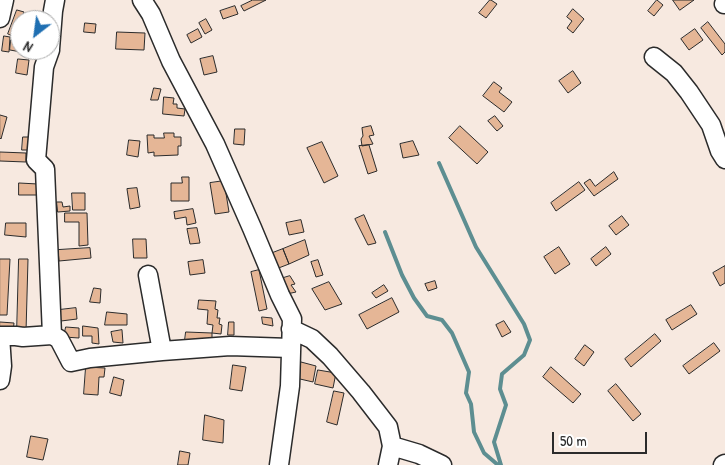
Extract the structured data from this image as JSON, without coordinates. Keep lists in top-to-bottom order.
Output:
{
  "scale_bar": "50 m",
  "north": "bottom left"
}
